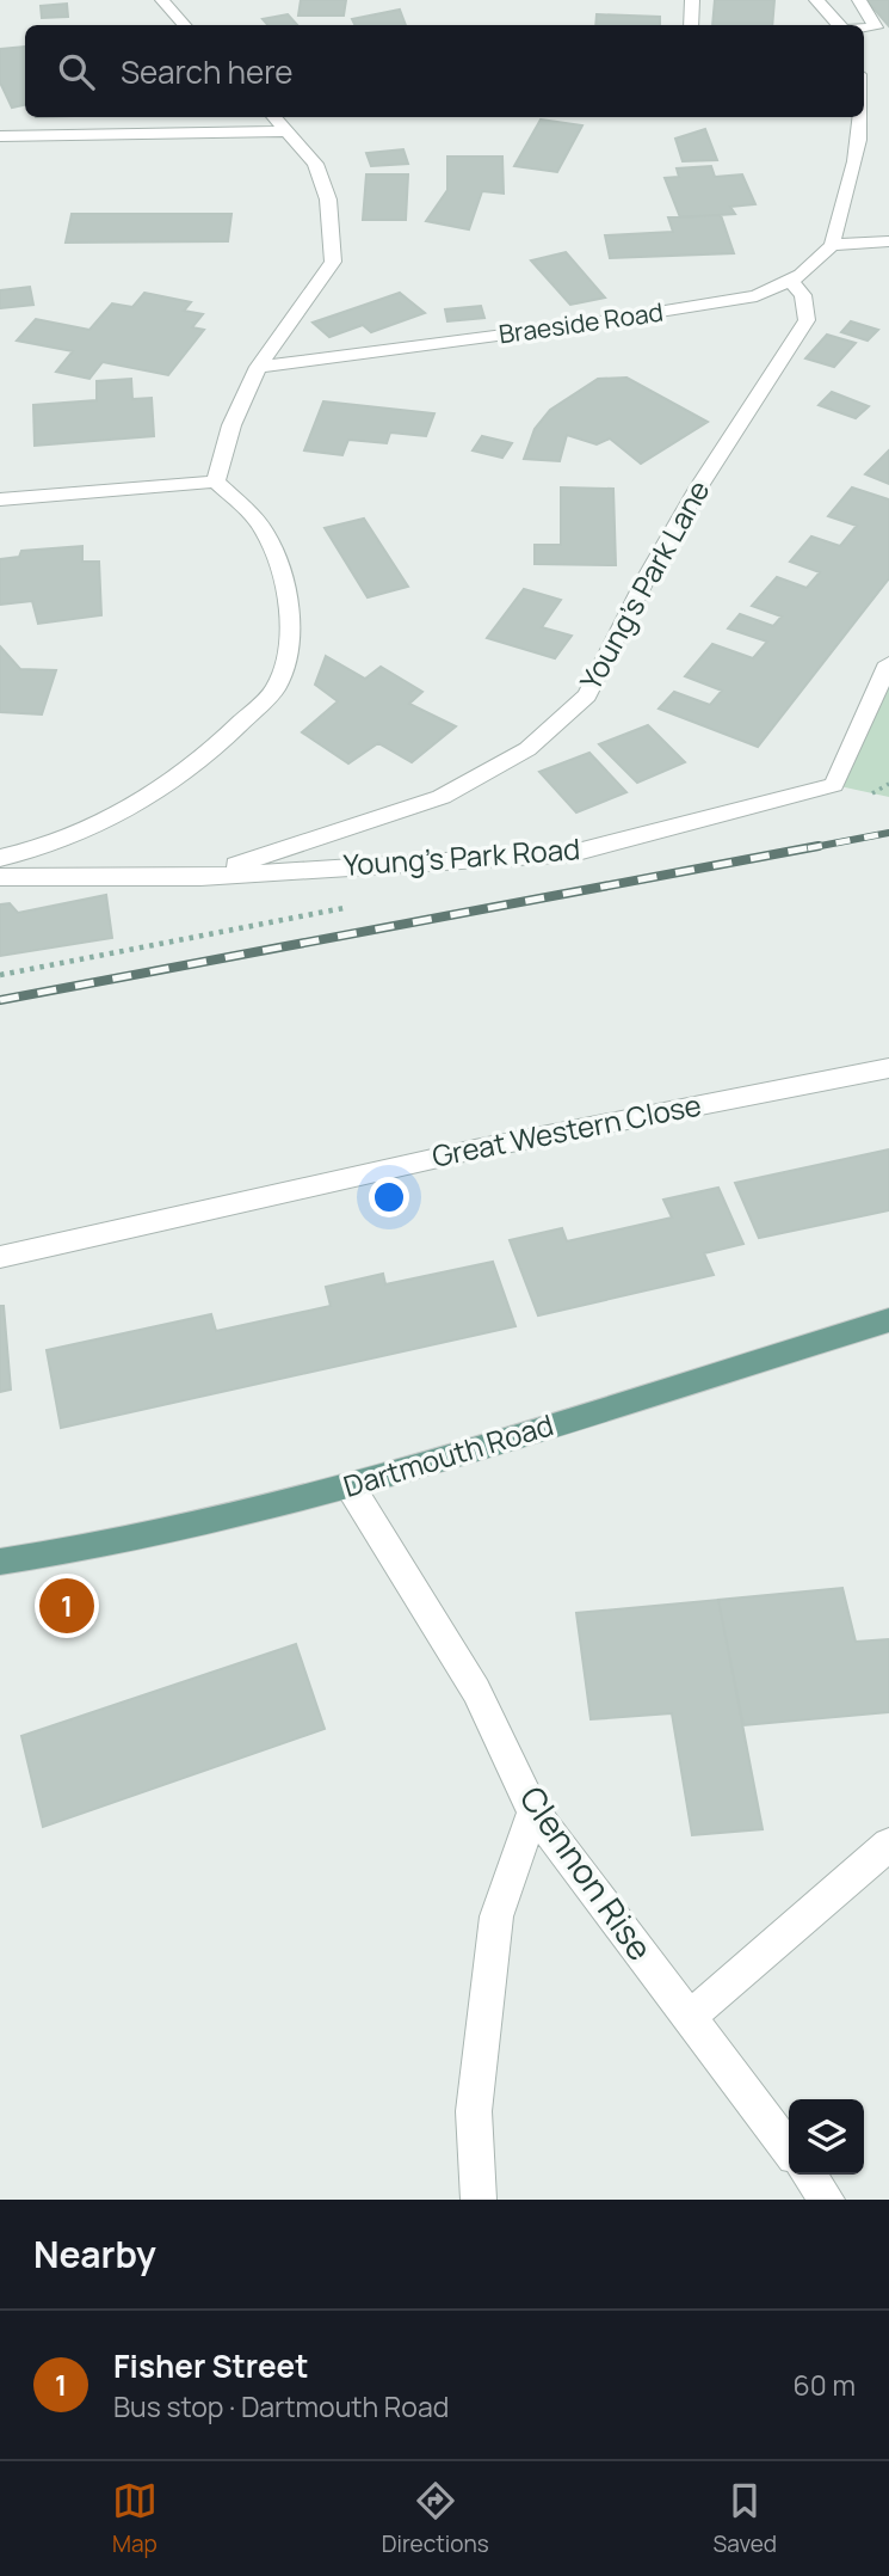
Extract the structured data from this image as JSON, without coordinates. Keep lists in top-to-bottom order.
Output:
{
  "streets": {
    "main road": ["Dartmouth Road"],
    "street": [
      "Braeside Road",
      "Young's Park Lane",
      "Young's Park Road",
      "Great Western Close",
      "Clennon Rise"
    ]
  },
  "crossings": [
    ["Braeside Road", "Young's Park Lane"],
    ["Young's Park Lane", "Young's Park Road"],
    ["Dartmouth Road", "Clennon Rise"]
  ],
  "page": {
    "search": "Search here",
    "pins": "1",
    "heading": "Nearby",
    "list": [
      {
        "mark": "1",
        "name": "Fisher Street",
        "note": "Bus stop · Dartmouth Road",
        "value": "60 m"
      }
    ],
    "nav": ["Map", "Directions", "Saved"]
  }
}
